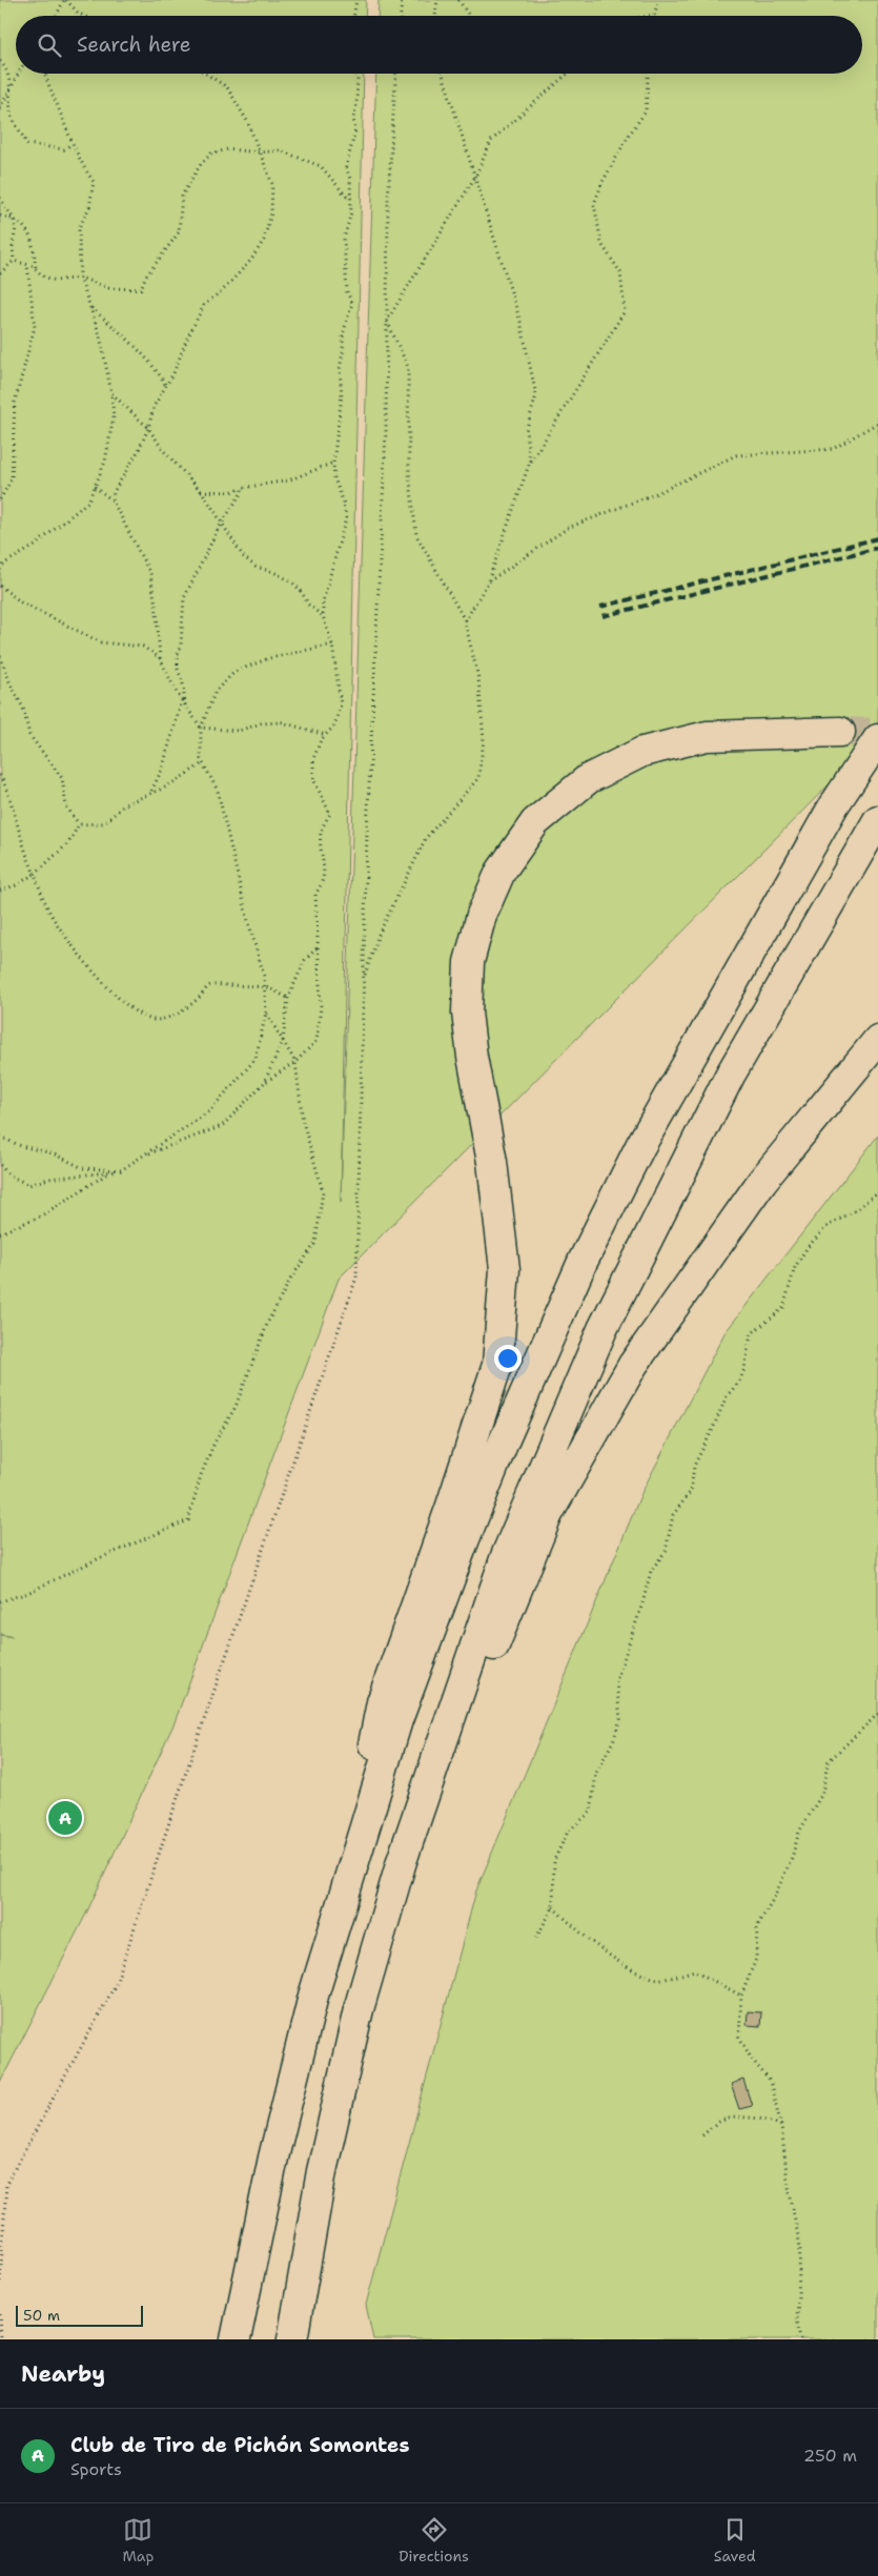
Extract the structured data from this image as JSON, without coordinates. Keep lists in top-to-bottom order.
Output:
{
  "scale_bar": "50 m",
  "page": {
    "search": "Search here",
    "pins": "A",
    "scale": "50 m",
    "heading": "Nearby",
    "list": [
      {
        "mark": "A",
        "name": "Club de Tiro de Pichón Somontes",
        "note": "Sports",
        "value": "250 m"
      }
    ],
    "nav": ["Map", "Directions", "Saved"]
  }
}
